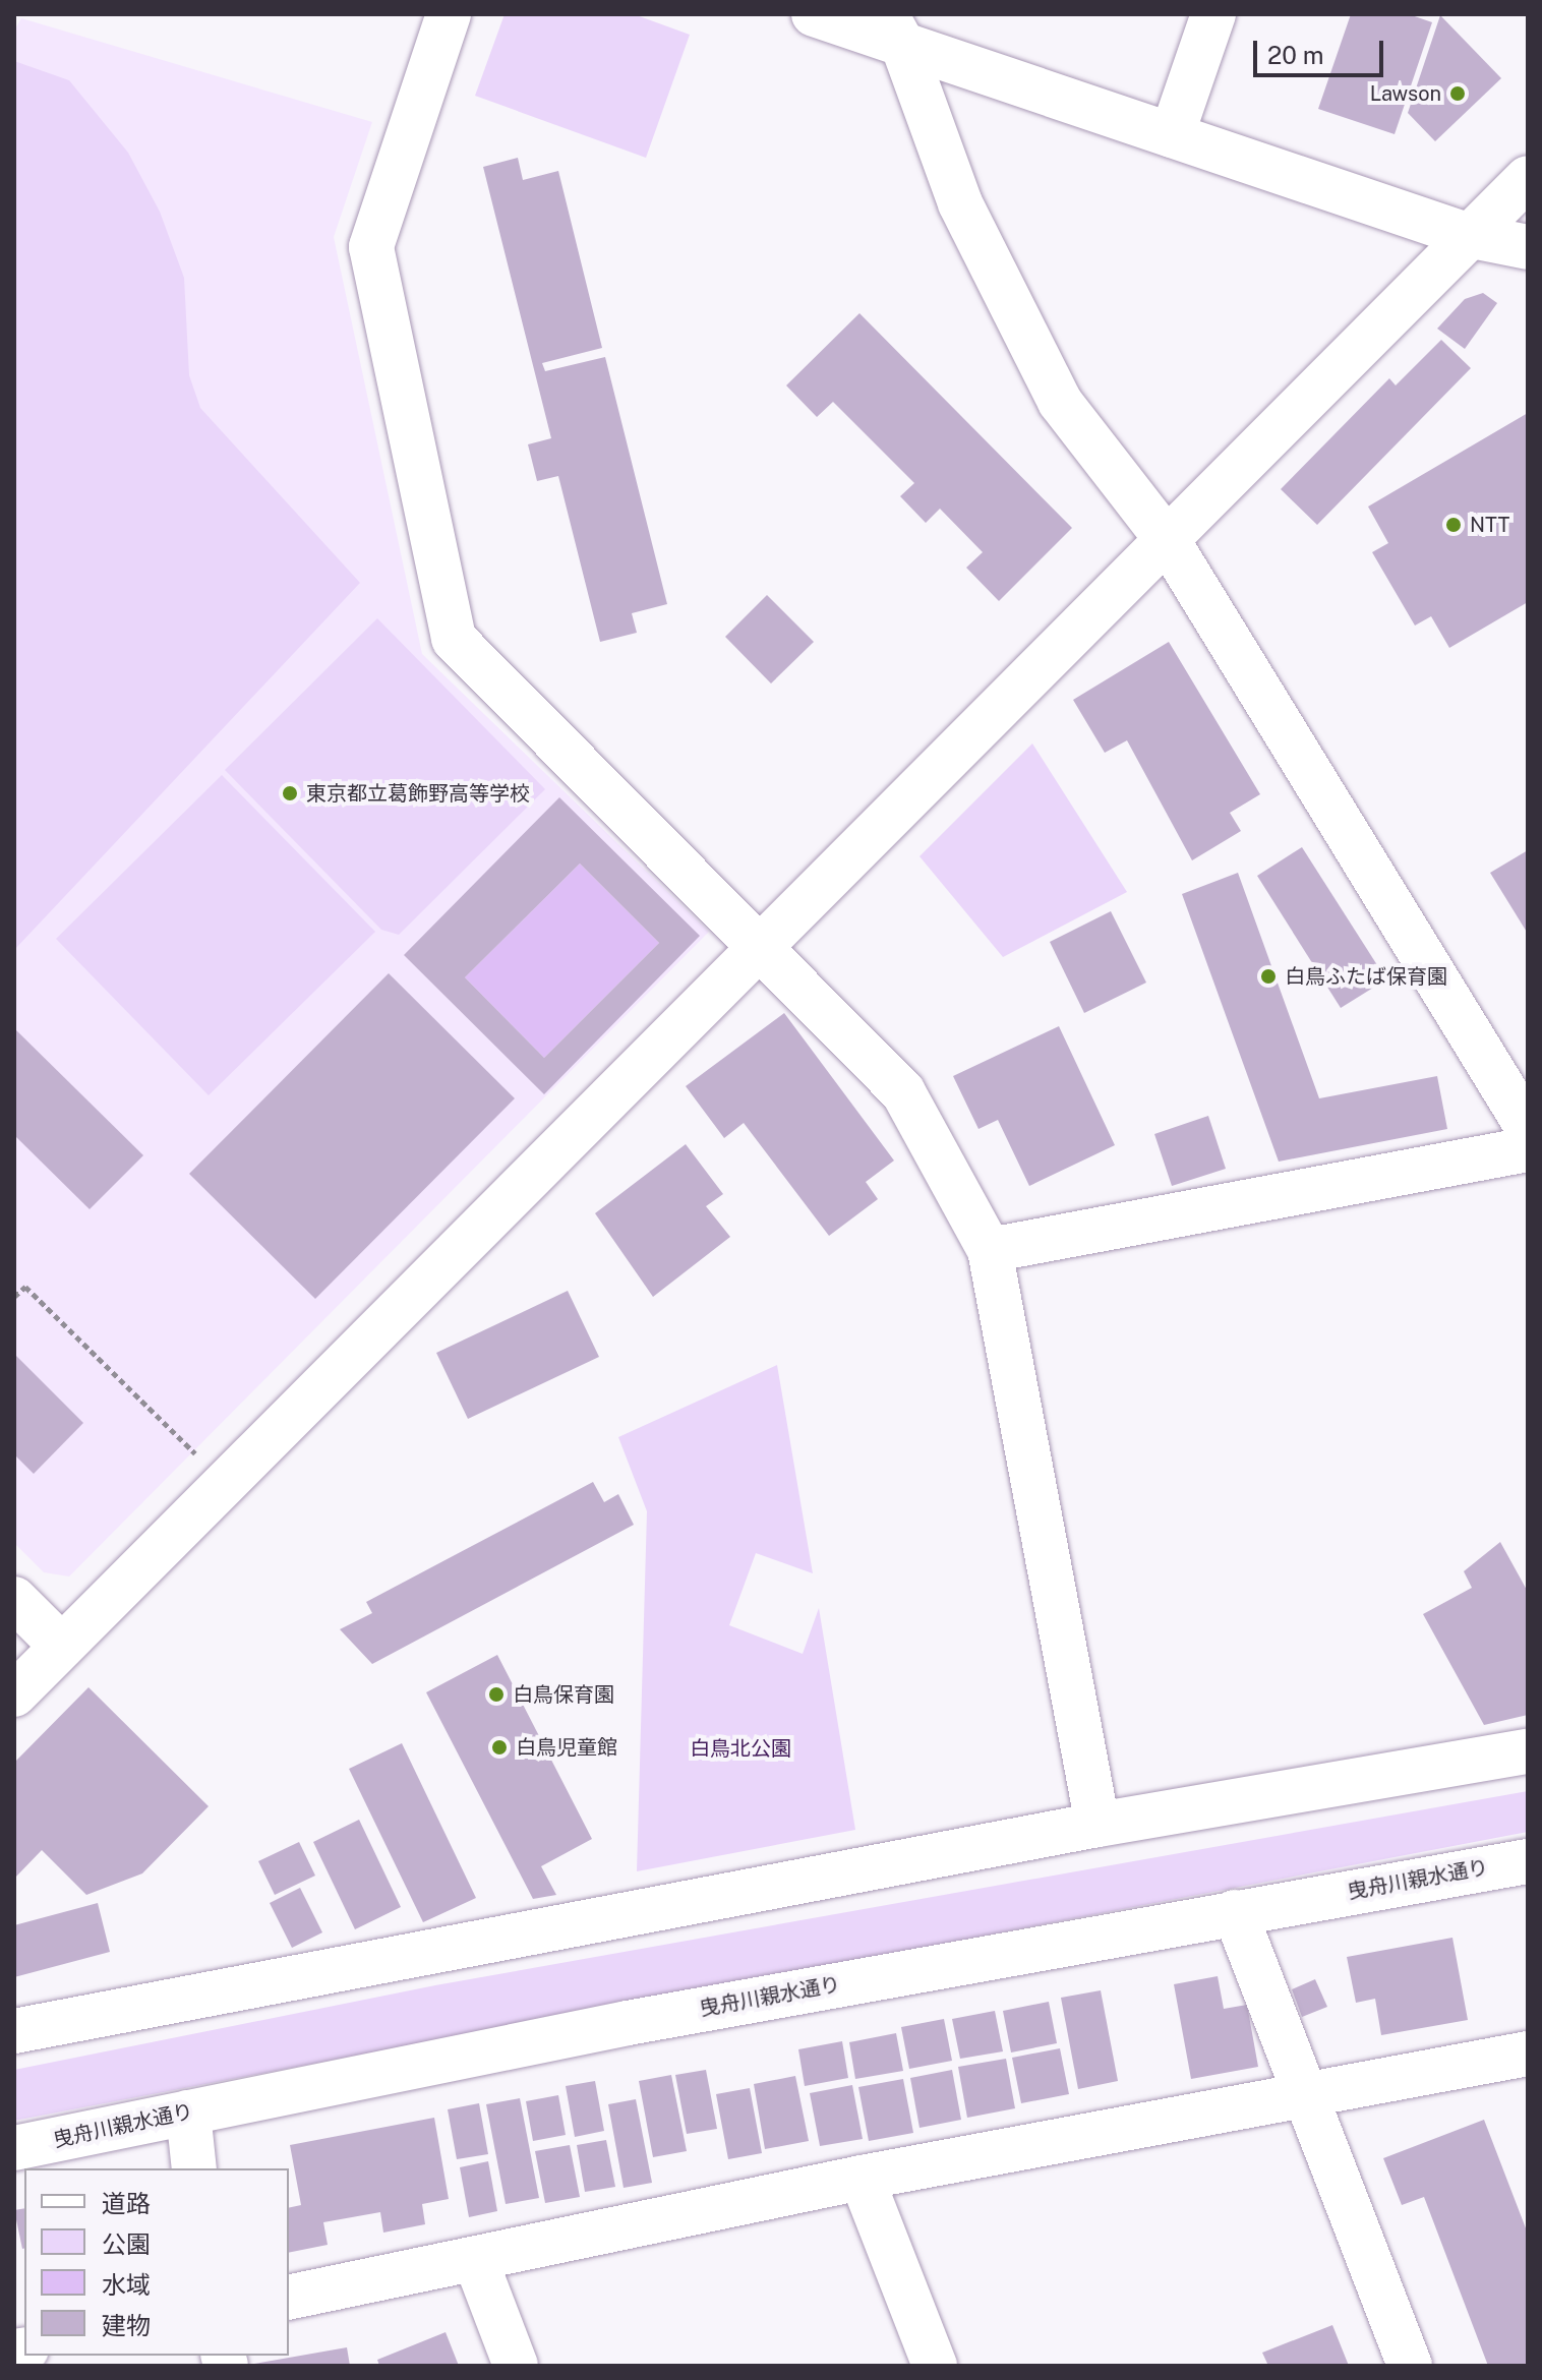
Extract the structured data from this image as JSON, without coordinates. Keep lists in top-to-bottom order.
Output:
{
  "streets": {
    "street": ["曳舟川親水通り"]
  },
  "parks": ["白鳥北公園"],
  "places": [
    "Lawson",
    "NTT",
    "東京都立葛飾野高等学校",
    "白鳥ふたば保育園",
    "白鳥保育園",
    "白鳥児童館"
  ],
  "legend": [
    "道路",
    "公園",
    "水域",
    "建物"
  ],
  "scale_bar": "20 m"
}
